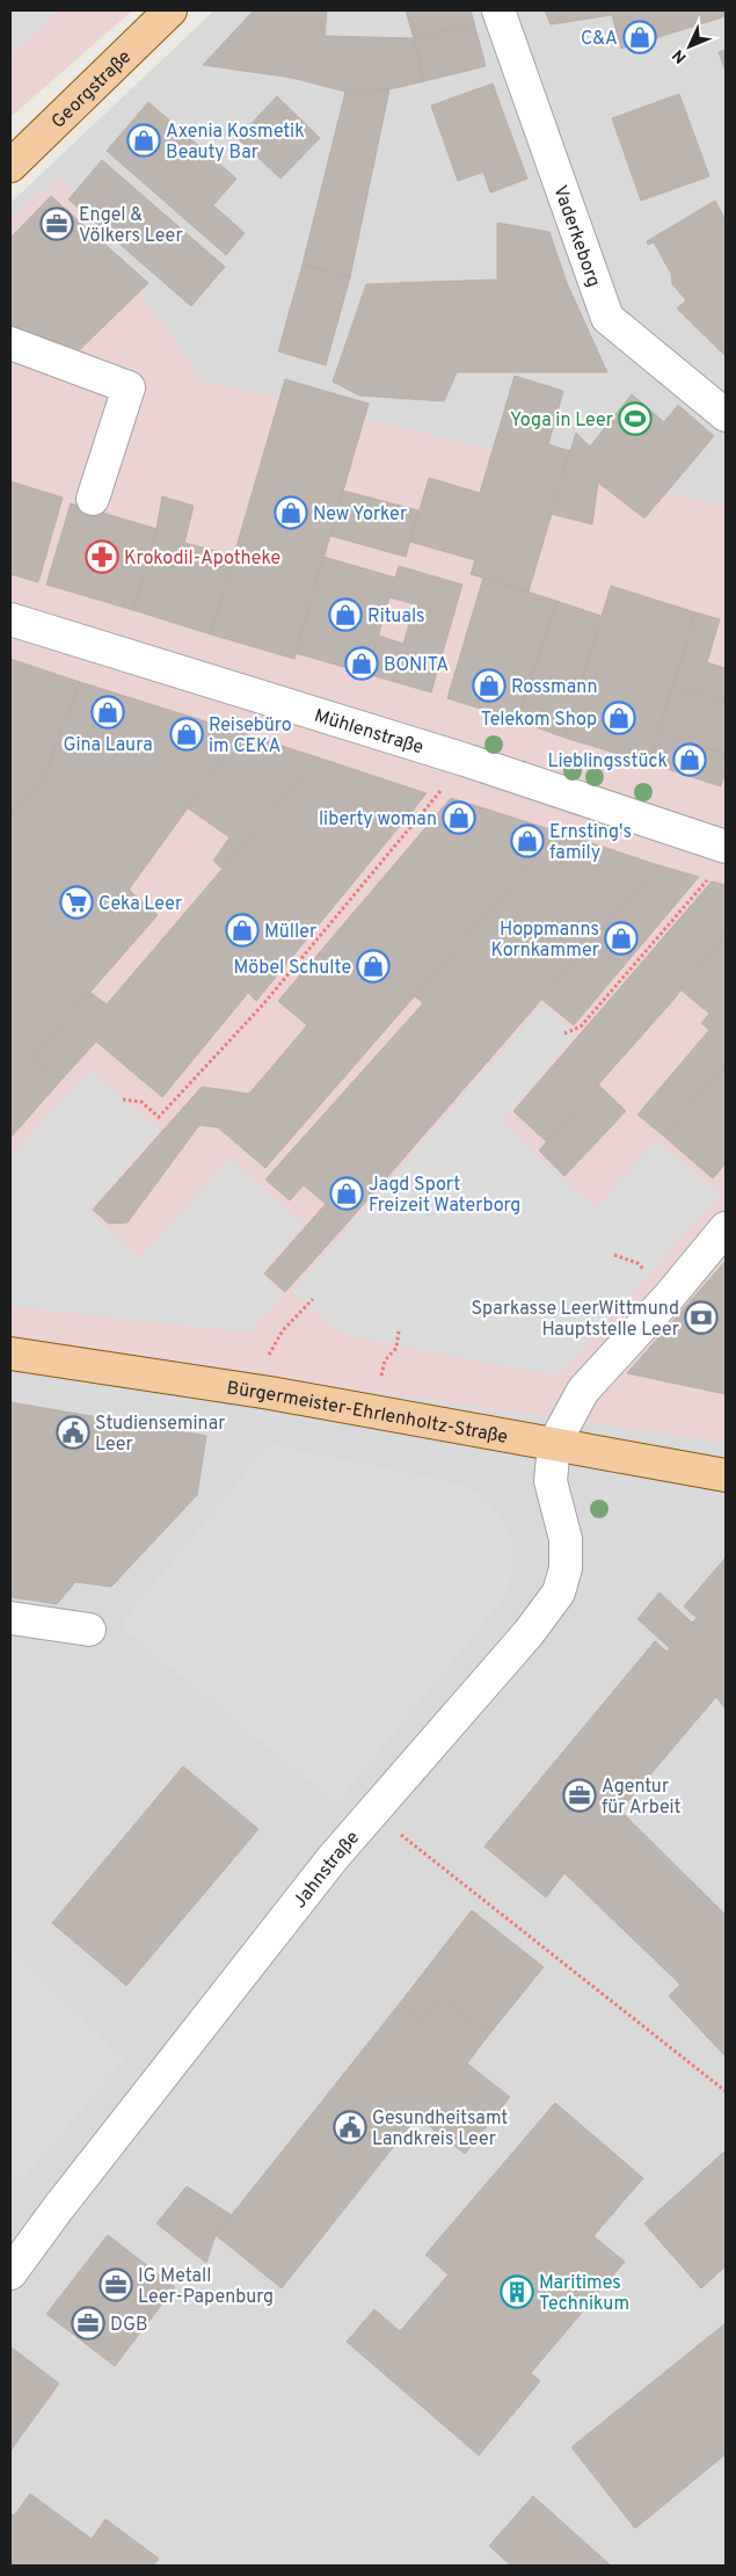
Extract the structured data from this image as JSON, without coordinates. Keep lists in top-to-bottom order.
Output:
{
  "streets": {
    "main road": ["Georgstraße", "Bürgermeister-Ehrlenholtz-Straße"],
    "street": ["Vaderkeborg", "Mühlenstraße", "Jahnstraße"]
  },
  "crossings": [
    ["Bürgermeister-Ehrlenholtz-Straße", "Jahnstraße"]
  ],
  "places": {
    "shop": [
      "C&A",
      "Axenia Kosmetik Beauty Bar",
      "New Yorker",
      "Rituals",
      "BONITA",
      "Rossmann",
      "Gina Laura",
      "Telekom Shop",
      "Reisebüro im CEKA",
      "Lieblingsstück",
      "liberty woman",
      "Ernsting's family",
      "Müller",
      "Hoppmanns Kornkammer",
      "Möbel Schulte",
      "Jagd Sport Freizeit Waterborg"
    ],
    "office": [
      "Engel & Völkers Leer",
      "Agentur für Arbeit",
      "IG Metall Leer-Papenburg",
      "DGB"
    ],
    "sports": ["Yoga in Leer"],
    "pharmacy": ["Krokodil-Apotheke"],
    "supermarket": ["Ceka Leer"],
    "bank": ["Sparkasse LeerWittmund Hauptstelle Leer"],
    "public building": ["Studienseminar Leer", "Gesundheitsamt Landkreis Leer"],
    "building": ["Maritimes Technikum"]
  },
  "north": "bottom left"
}
